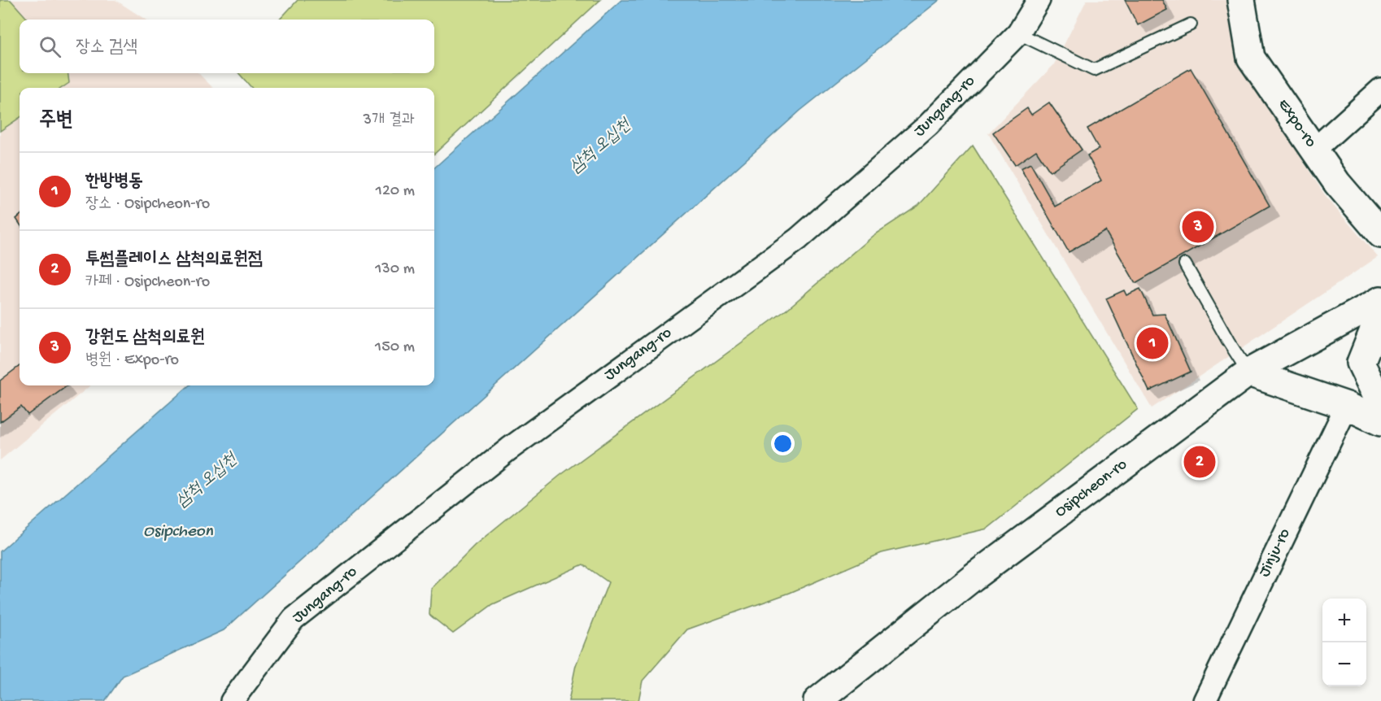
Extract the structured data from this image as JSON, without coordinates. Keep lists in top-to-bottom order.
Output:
{
  "streets": {
    "street": [
      "Jungang-ro",
      "Expo-ro",
      "Osipcheon-ro",
      "Jinju-ro"
    ]
  },
  "water": ["삼척 오십천", "Osipcheon"],
  "page": {
    "search": "장소 검색",
    "heading": ["주변", "3개 결과"],
    "list": [
      {
        "mark": "1",
        "name": "한방병동",
        "note": "장소 · Osipcheon-ro",
        "value": "120 m"
      },
      {
        "mark": "2",
        "name": "투썸플레이스 삼척의료원점",
        "note": "카페 · Osipcheon-ro",
        "value": "130 m"
      },
      {
        "mark": "3",
        "name": "강원도 삼척의료원",
        "note": "병원 · Expo-ro",
        "value": "150 m"
      }
    ],
    "pins": ["3", "1", "2"],
    "map_buttons": ["+", "−"]
  }
}
